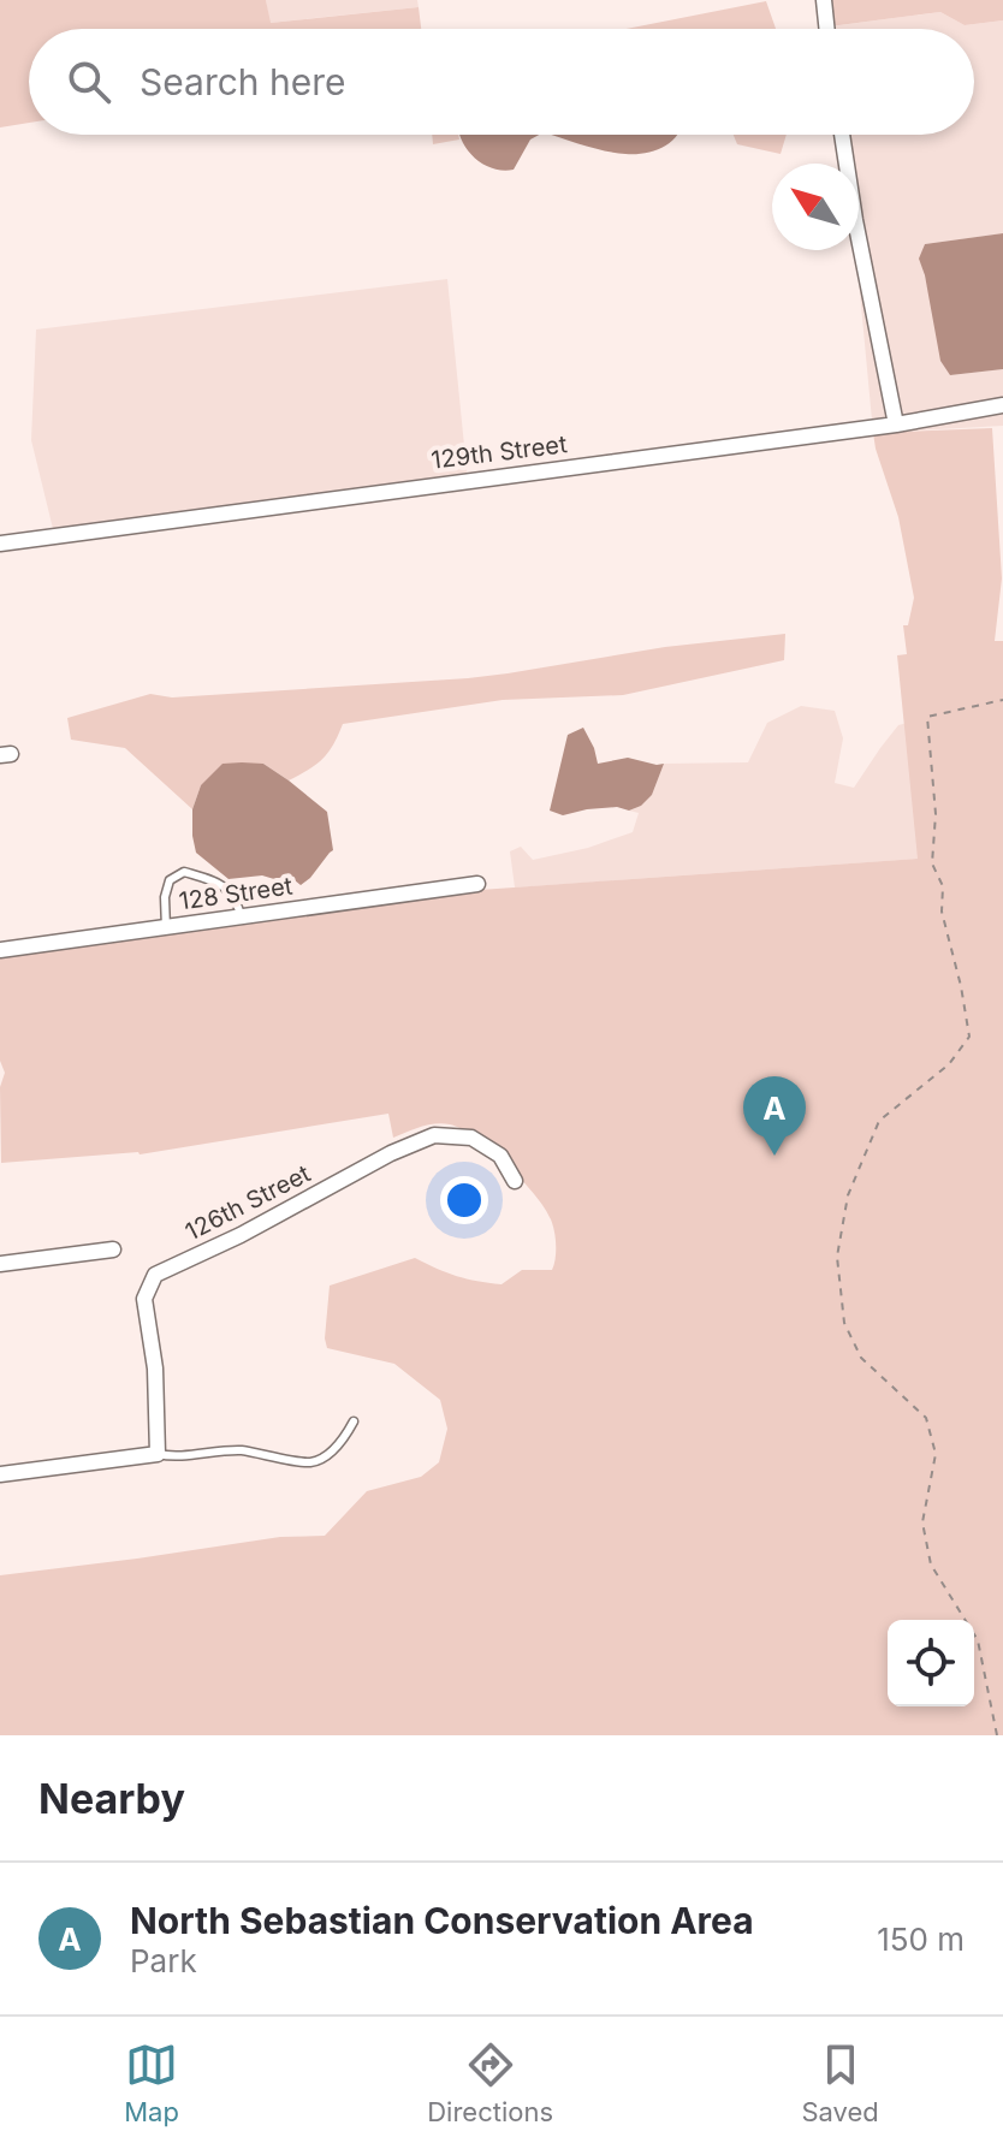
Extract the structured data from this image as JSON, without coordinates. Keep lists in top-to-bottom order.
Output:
{
  "streets": {
    "street": ["129th Street", "128 Street", "126th Street"]
  },
  "north": "top left",
  "page": {
    "search": "Search here",
    "pins": "A",
    "heading": "Nearby",
    "list": [
      {
        "mark": "A",
        "name": "North Sebastian Conservation Area",
        "note": "Park",
        "value": "150 m"
      }
    ],
    "nav": ["Map", "Directions", "Saved"]
  }
}
